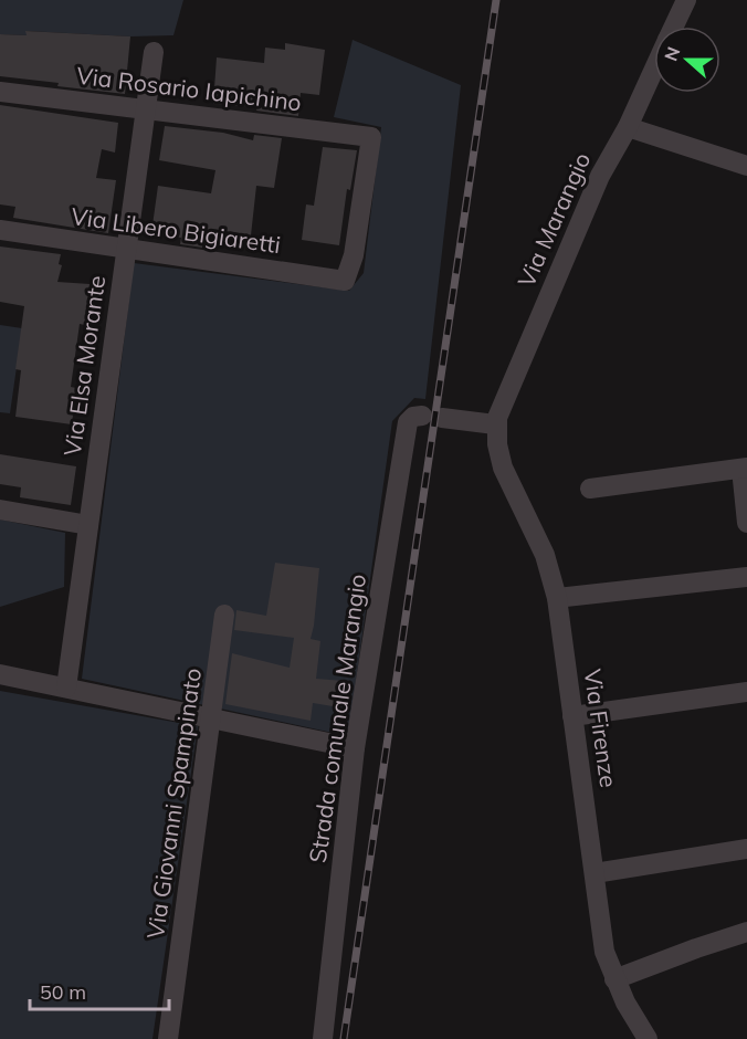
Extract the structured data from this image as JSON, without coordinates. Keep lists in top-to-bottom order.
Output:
{
  "streets": {
    "street": [
      "Via Rosario Iapichino",
      "Via Marangio",
      "Via Libero Bigiaretti",
      "Via Elsa Morante",
      "Strada comunale Marangio",
      "Via Firenze",
      "Via Giovanni Spampinato"
    ]
  },
  "crossings": [
    ["Via Rosario Iapichino", "Via Libero Bigiaretti"],
    ["Via Rosario Iapichino", "Via Elsa Morante"],
    ["Via Marangio", "Strada comunale Marangio"],
    ["Via Marangio", "Via Firenze"],
    ["Via Libero Bigiaretti", "Via Elsa Morante"],
    ["Strada comunale Marangio", "Via Firenze"]
  ],
  "scale_bar": "50 m",
  "north": "left"
}
